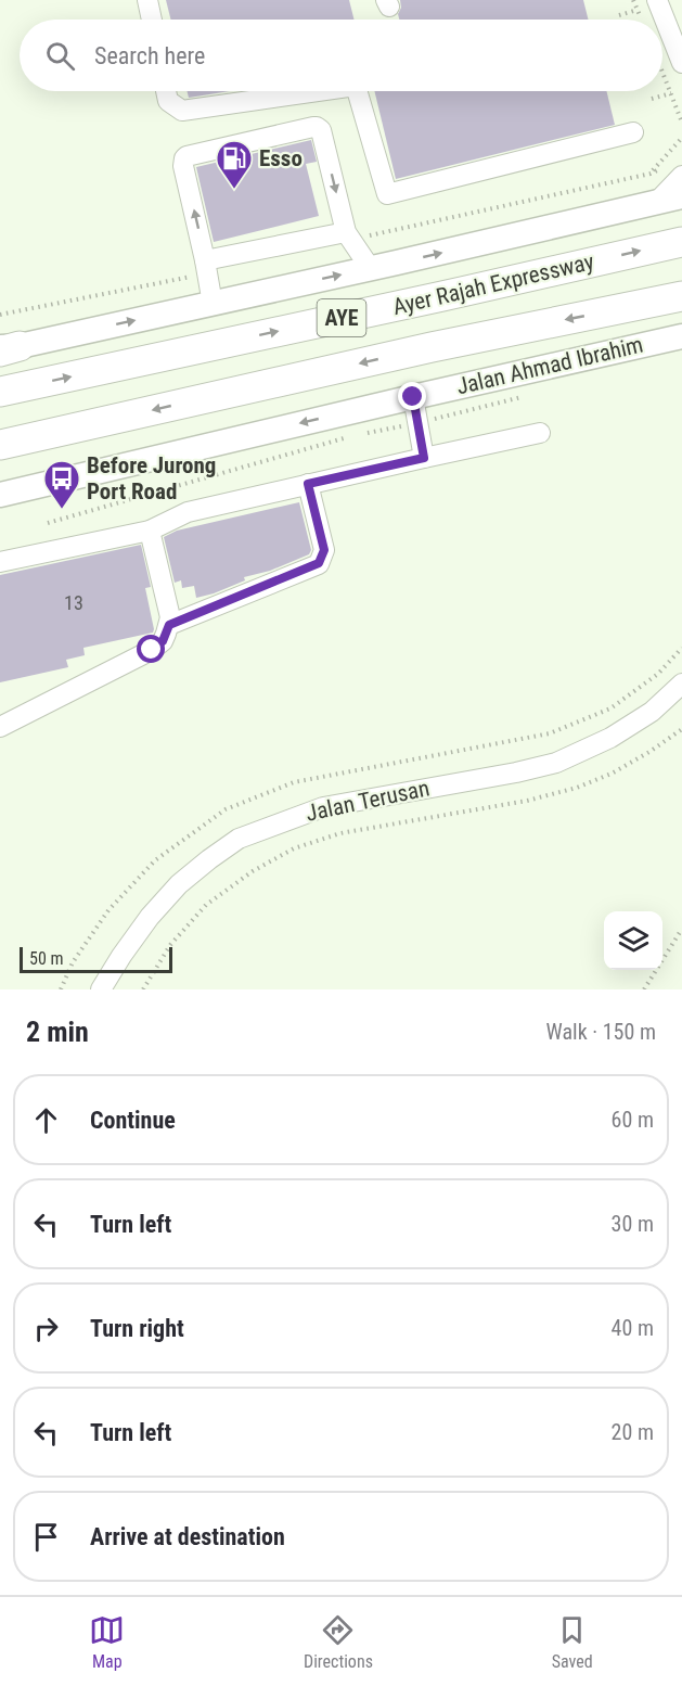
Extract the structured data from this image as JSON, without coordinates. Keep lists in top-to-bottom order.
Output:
{
  "streets": {
    "highway": ["Ayer Rajah Expressway", "AYE"],
    "main road": ["Jalan Ahmad Ibrahim"],
    "street": ["Jalan Terusan"]
  },
  "places": {
    "fuel station": ["Esso"],
    "bus stop": ["Before Jurong Port Road"]
  },
  "house_numbers": ["13"],
  "scale_bar": "50 m",
  "page": {
    "search": "Search here",
    "scale": "50 m",
    "heading": ["2 min", "Walk · 150 m"],
    "list": [
      ["Continue", "60 m"],
      ["Turn left", "30 m"],
      ["Turn right", "40 m"],
      ["Turn left", "20 m"],
      "Arrive at destination"
    ],
    "nav": ["Map", "Directions", "Saved"]
  }
}
